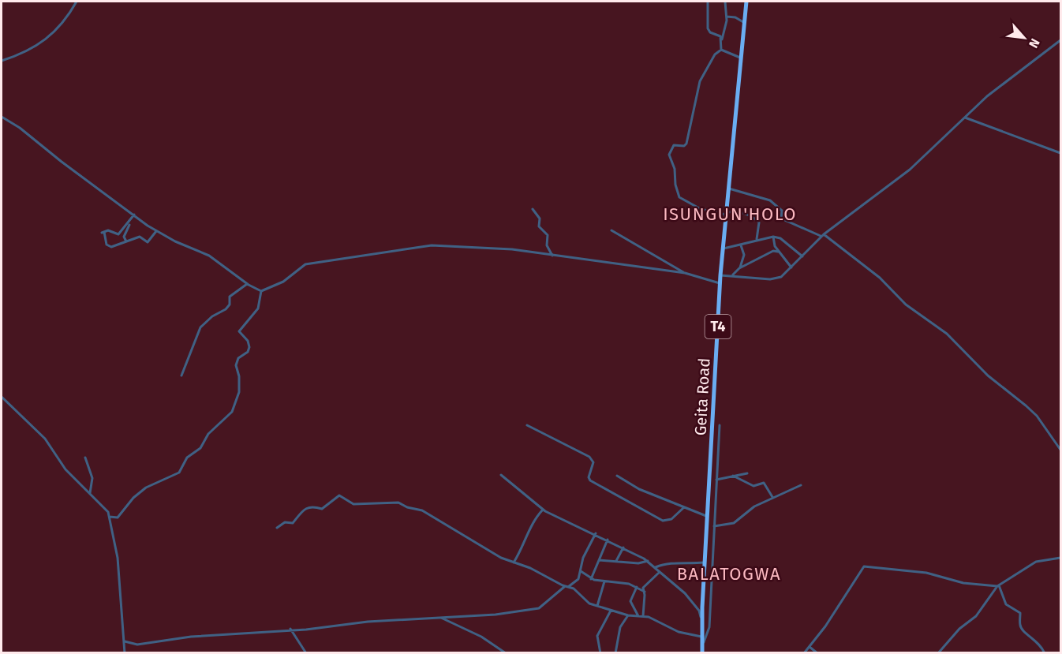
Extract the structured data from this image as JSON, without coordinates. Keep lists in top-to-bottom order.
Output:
{
  "streets": {
    "highway": ["T4", "Geita Road"]
  },
  "districts": ["ISUNGUN'HOLO", "BALATOGWA"],
  "north": "bottom right"
}
